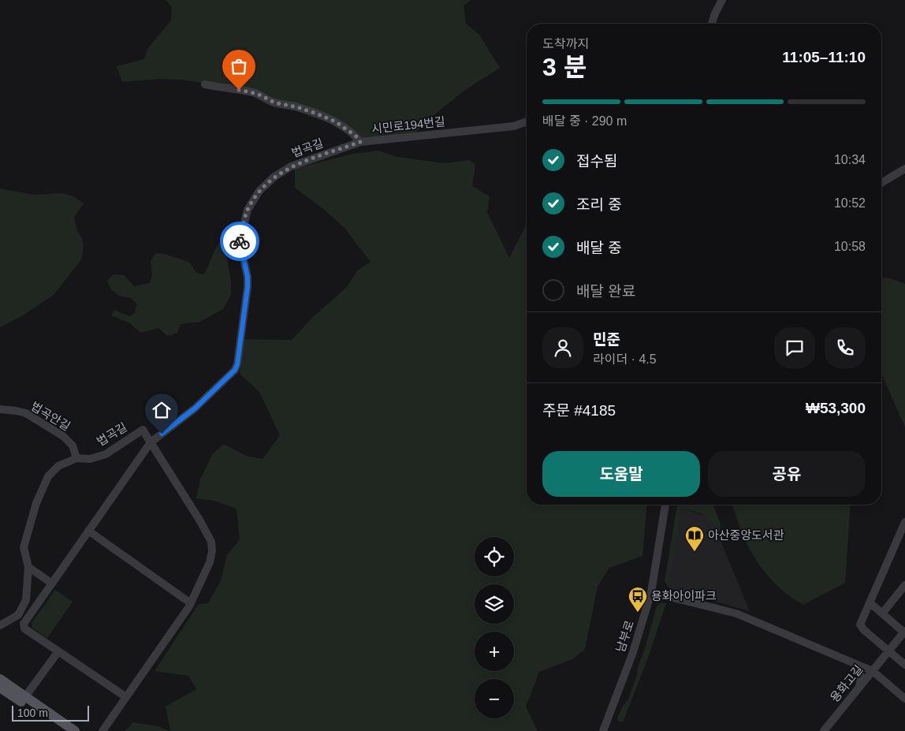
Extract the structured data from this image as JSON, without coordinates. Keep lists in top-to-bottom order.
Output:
{
  "streets": {
    "street": [
      "시민로194번길",
      "법곡길",
      "법곡안길",
      "남부로",
      "용화고길"
    ]
  },
  "crossings": [
    ["시민로194번길", "법곡길"],
    ["법곡길", "법곡안길"]
  ],
  "places": {
    "library": ["아산중앙도서관"],
    "bus stop": ["용화아이파크"]
  },
  "scale_bar": "100 m",
  "page": {
    "heading": ["3 분", "도착까지", "11:05–11:10"],
    "panel": [
      "민준",
      "라이더 · 4.5",
      "주문 #4185",
      "₩53,300"
    ],
    "bar": "배달 중 · 290 m",
    "list": [
      ["접수됨", "10:34"],
      ["조리 중", "10:52"],
      ["배달 중", "10:58"],
      "배달 완료"
    ],
    "buttons": ["도움말", "공유"],
    "map_buttons": ["+", "−"],
    "scale": "100 m"
  }
}
